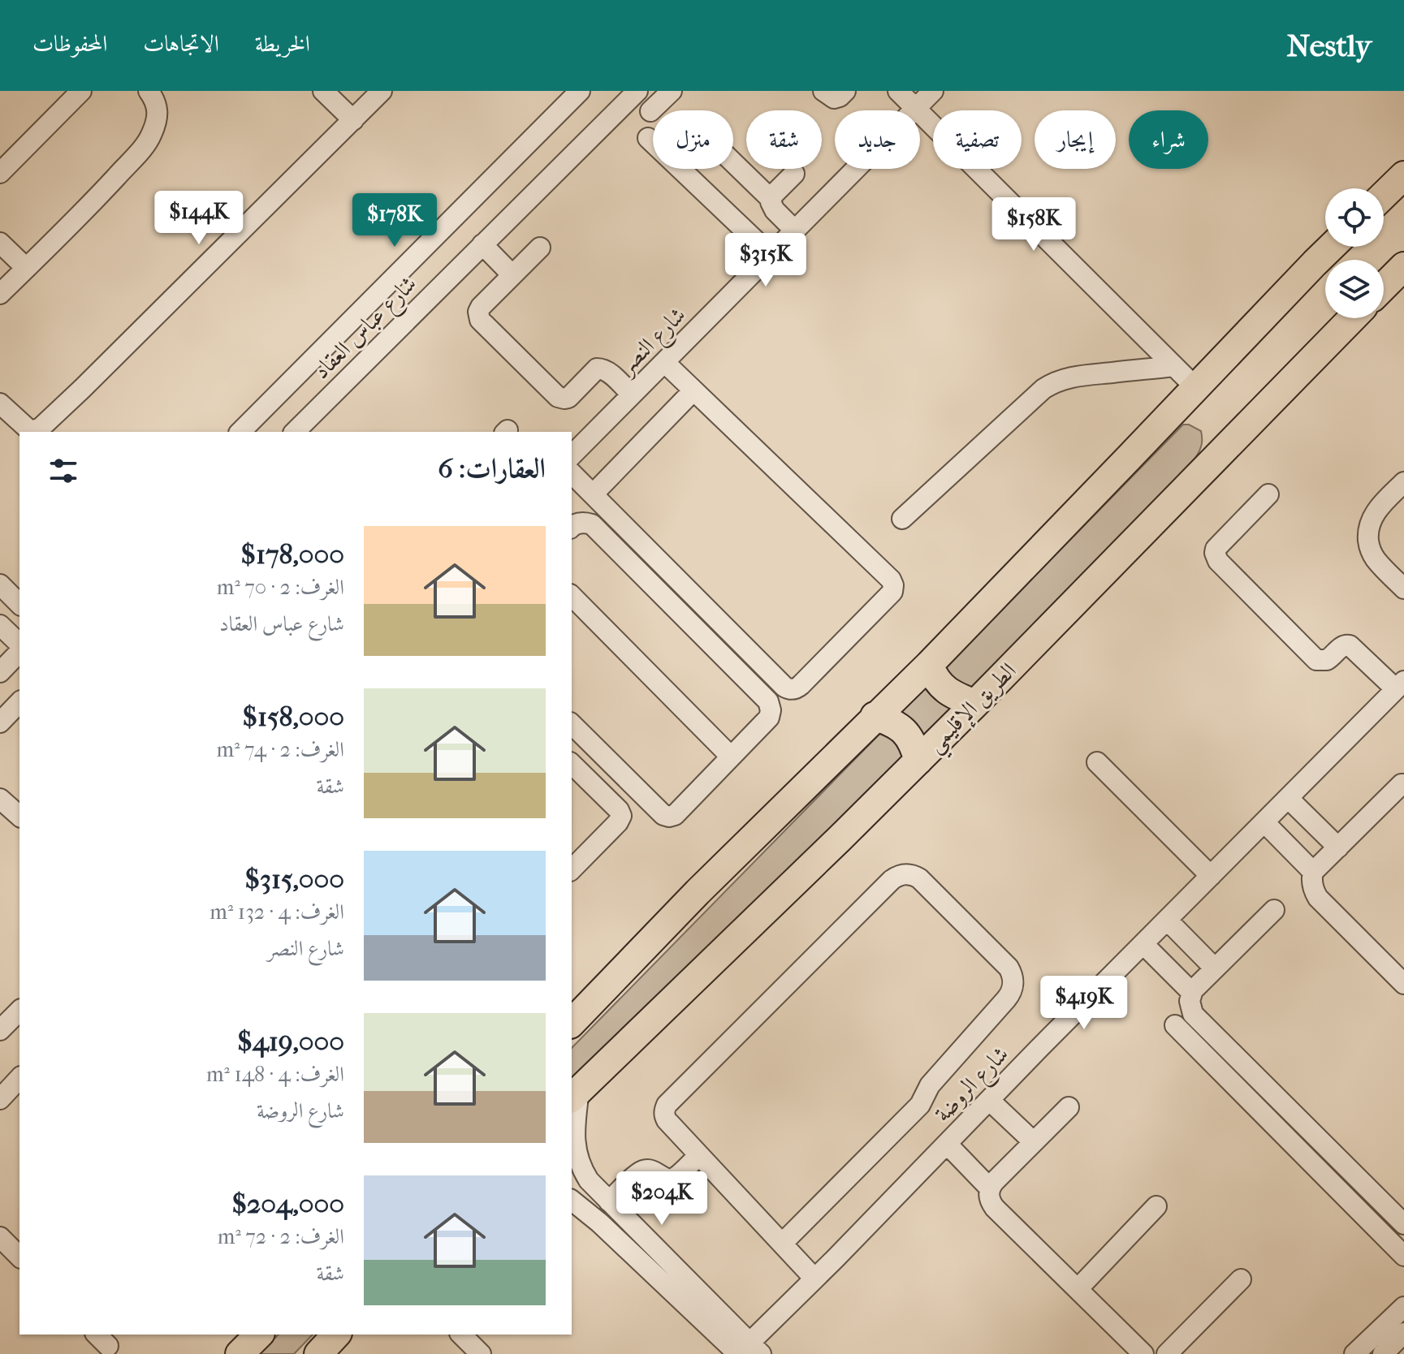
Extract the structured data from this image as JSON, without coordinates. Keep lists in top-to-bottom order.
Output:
{
  "streets": {
    "highway": ["الطريق الإقليمي"],
    "street": ["شارع عباس العقاد", "شارع النصر", "شارع الروضة"]
  },
  "page": {
    "header": "Nestly",
    "nav": ["الخريطة", "الاتجاهات", "المحفوظات"],
    "chip": [
      "شراء",
      "إيجار",
      "تصفية",
      "جديد",
      "شقة",
      "منزل"
    ],
    "price": [
      "$144K",
      "$178K",
      "$158K",
      "$315K",
      "$419K",
      "$204K"
    ],
    "heading": "العقارات: 6",
    "list": [
      {
        "name": "$178,000",
        "note": "الغرف: 2 · 70 m² · شارع عباس العقاد"
      },
      {
        "name": "$158,000",
        "note": "الغرف: 2 · 74 m² · شقة"
      },
      {
        "name": "$315,000",
        "note": "الغرف: 4 · 132 m² · شارع النصر"
      },
      {
        "name": "$419,000",
        "note": "الغرف: 4 · 148 m² · شارع الروضة"
      },
      {
        "name": "$204,000",
        "note": "الغرف: 2 · 72 m² · شقة"
      }
    ]
  }
}
